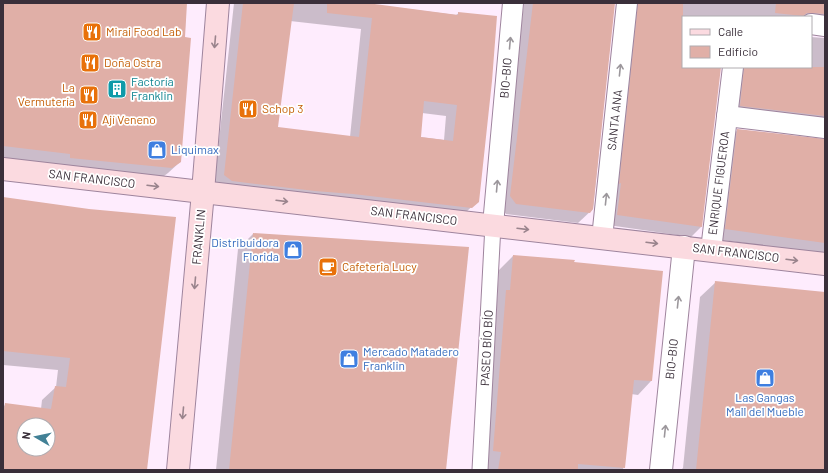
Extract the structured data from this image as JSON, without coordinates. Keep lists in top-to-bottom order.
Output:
{
  "streets": {
    "main road": ["SAN FRANCISCO", "FRANKLIN"],
    "street": [
      "BIO-BIO",
      "SANTA ANA",
      "ENRIQUE FIGUEROA",
      "PASEO BÍO BÍO"
    ]
  },
  "crossings": [
    ["BIO-BIO", "SAN FRANCISCO"],
    ["BIO-BIO", "PASEO BÍO BÍO"],
    ["SANTA ANA", "SAN FRANCISCO"],
    ["SAN FRANCISCO", "ENRIQUE FIGUEROA"],
    ["SAN FRANCISCO", "FRANKLIN"],
    ["SAN FRANCISCO", "PASEO BÍO BÍO"]
  ],
  "one_way": [
    "BIO-BIO",
    "SANTA ANA",
    "SAN FRANCISCO",
    "FRANKLIN"
  ],
  "places": {
    "restaurant": [
      "Mirai Food Lab",
      "Doña Ostra",
      "La Vermutería",
      "Schop 3",
      "Ají Veneno"
    ],
    "building": ["Factoría Franklin"],
    "shop": [
      "Liquimax",
      "Distribuidora Florida",
      "Mercado Matadero Franklin",
      "Las Gangas Mall del Mueble"
    ],
    "cafe": ["Cafeteria Lucy"]
  },
  "legend": ["Calle", "Edificio"],
  "north": "left"
}
